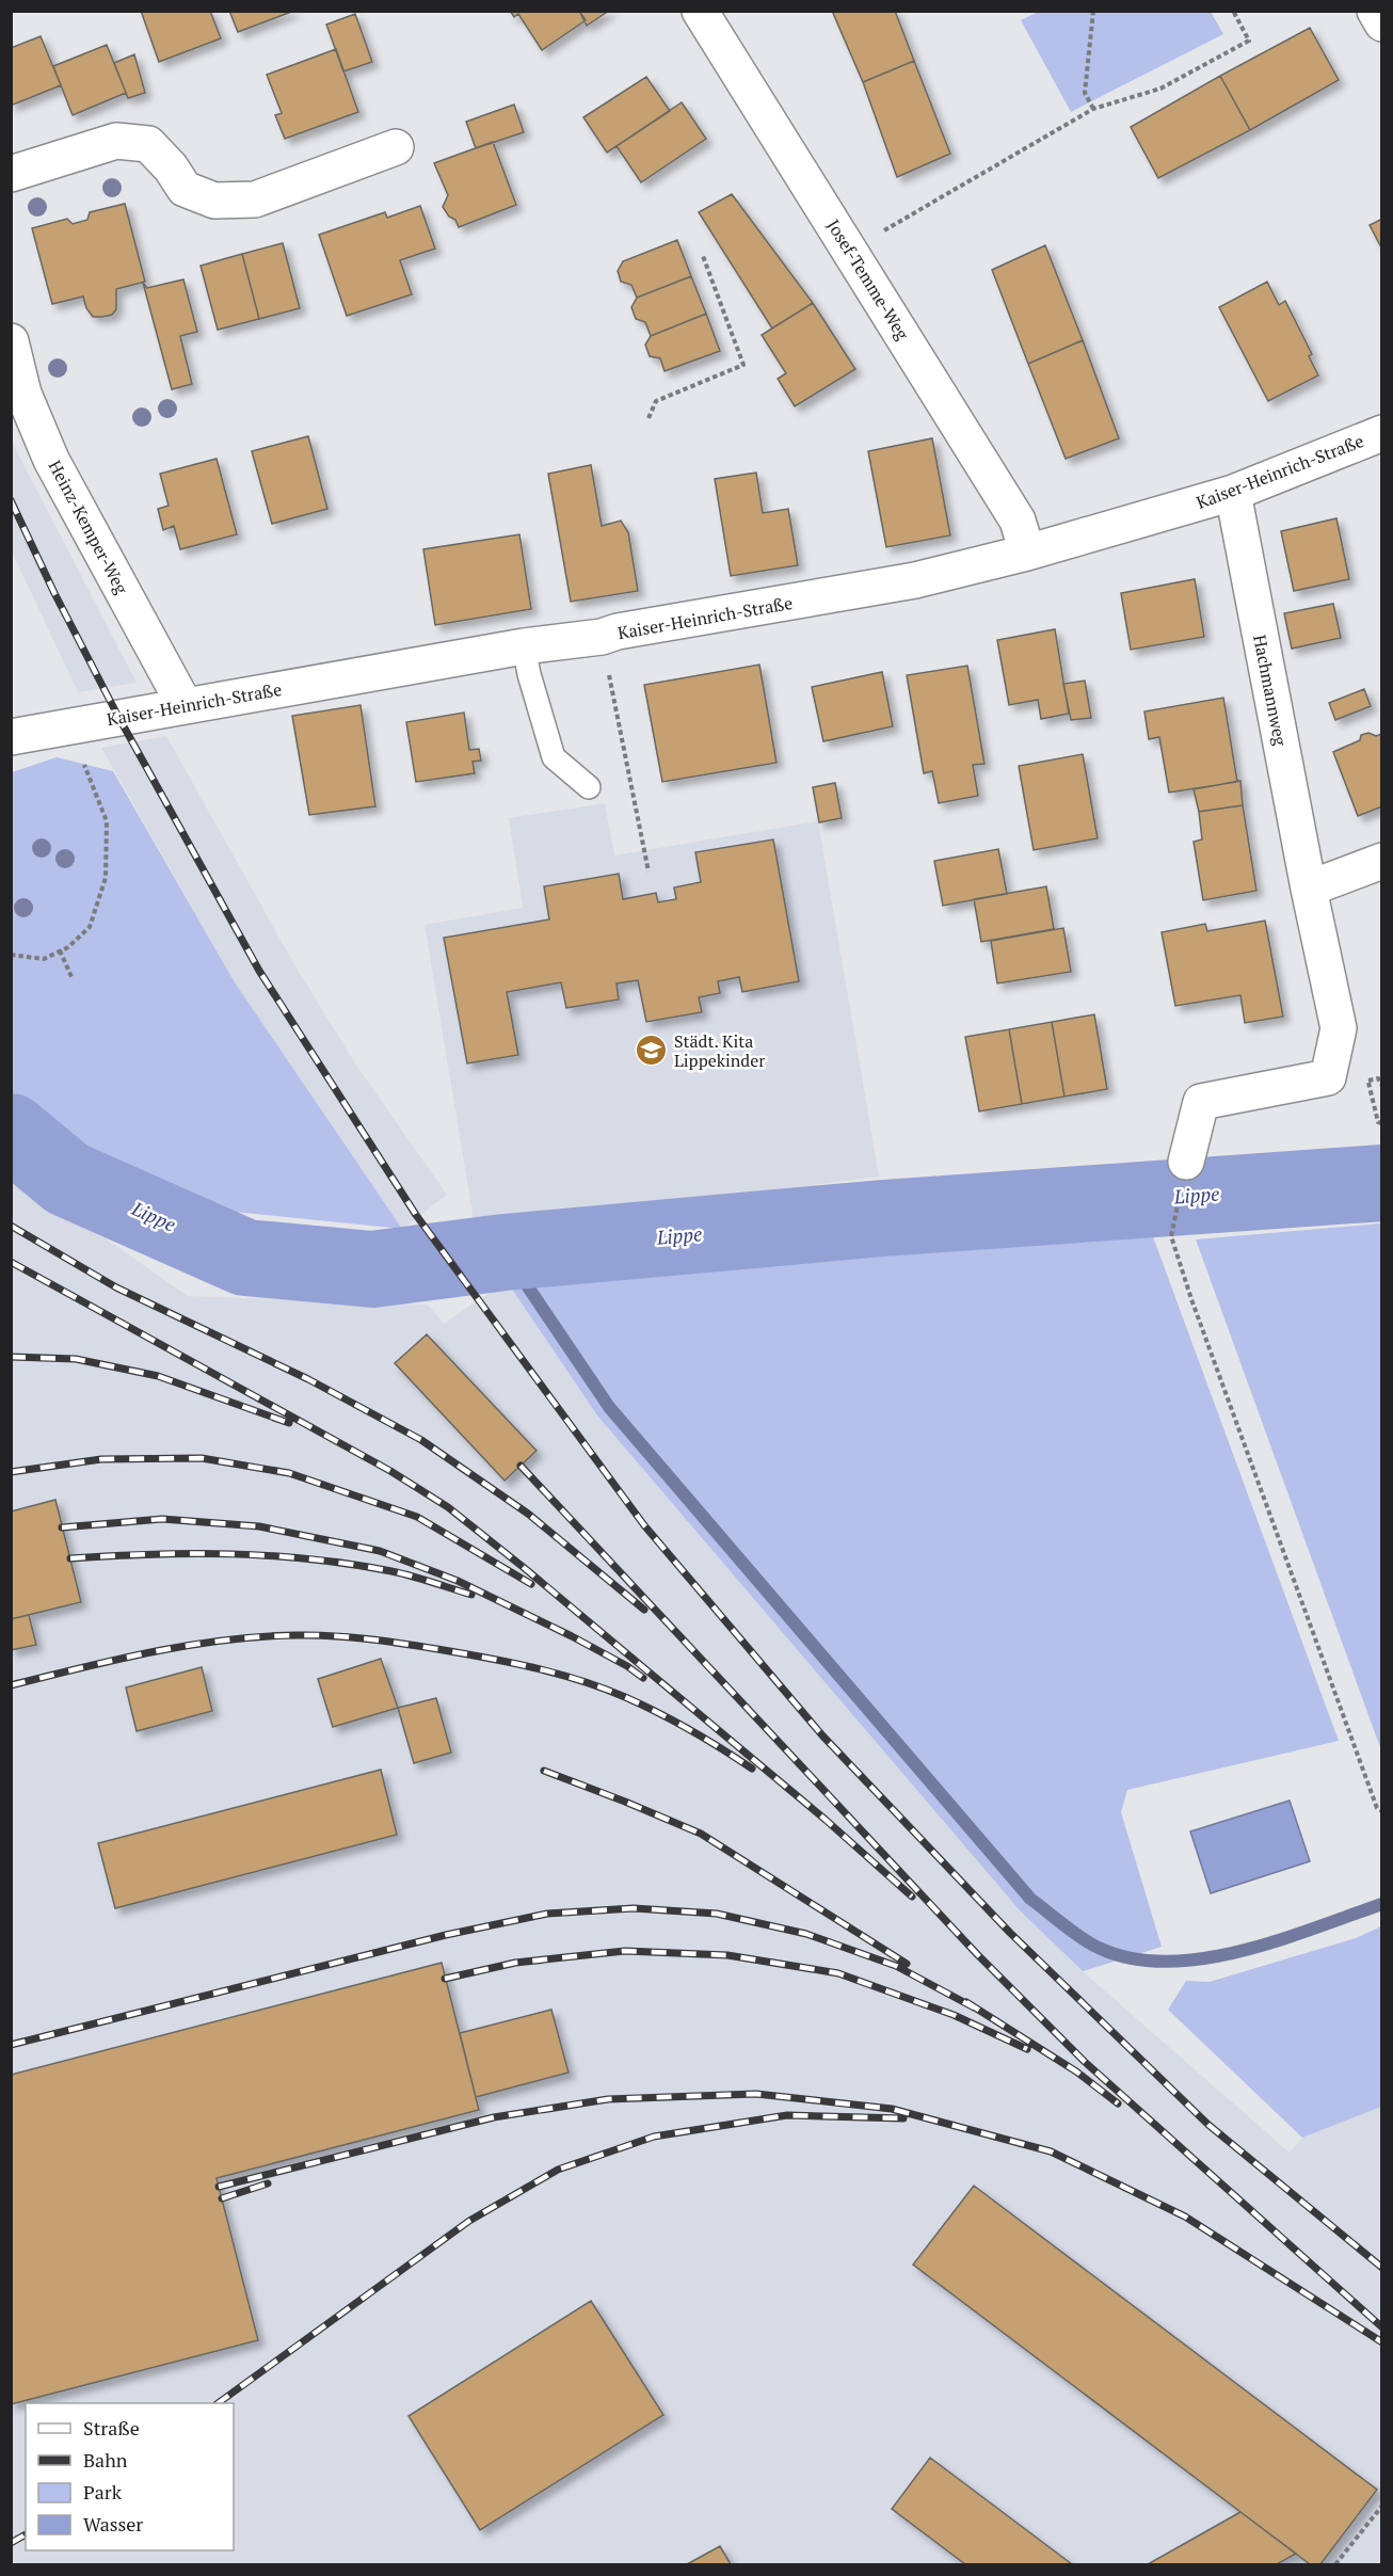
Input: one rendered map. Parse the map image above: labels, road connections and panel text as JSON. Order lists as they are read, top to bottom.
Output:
{
  "streets": {
    "street": [
      "Josef-Temme-Weg",
      "Kaiser-Heinrich-Straße",
      "Heinz-Kemper-Weg",
      "Hachmannweg"
    ]
  },
  "crossings": [
    ["Josef-Temme-Weg", "Kaiser-Heinrich-Straße"],
    ["Kaiser-Heinrich-Straße", "Heinz-Kemper-Weg"],
    ["Kaiser-Heinrich-Straße", "Hachmannweg"]
  ],
  "water": ["Lippe"],
  "places": {
    "school or university": ["Städt. Kita Lippekinder"]
  },
  "legend": [
    "Straße",
    "Bahn",
    "Park",
    "Wasser"
  ]
}
